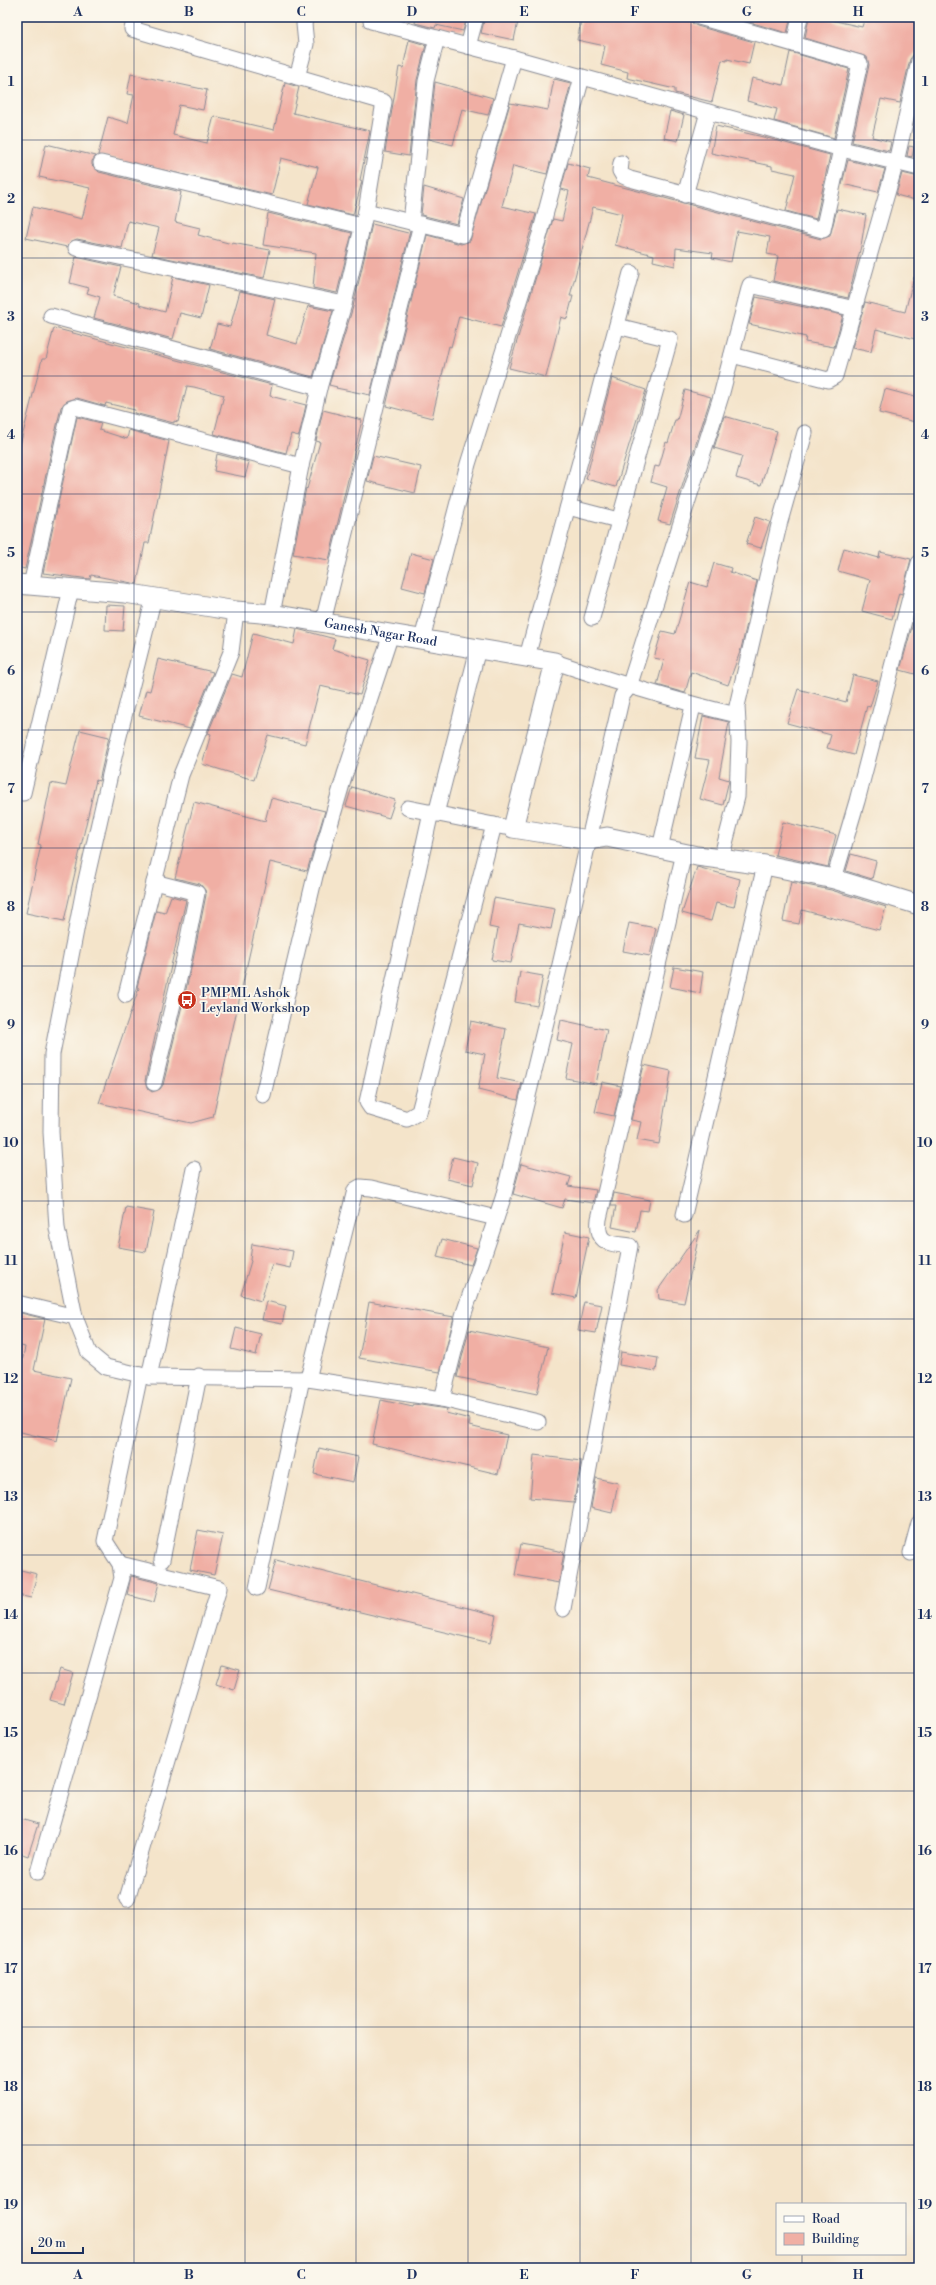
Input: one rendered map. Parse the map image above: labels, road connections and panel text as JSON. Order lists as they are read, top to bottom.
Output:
{
  "streets": {
    "street": ["Ganesh Nagar Road"]
  },
  "places": {
    "bus stop": ["PMPML Ashok Leyland Workshop"]
  },
  "legend": ["Road", "Building"],
  "scale_bar": "20 m",
  "grid": {
    "columns": [
      "A",
      "B",
      "C",
      "D",
      "E",
      "F",
      "G",
      "H"
    ],
    "rows": [
      "1",
      "2",
      "3",
      "4",
      "5",
      "6",
      "7",
      "8",
      "9",
      "10",
      "11",
      "12",
      "13",
      "14",
      "15",
      "16",
      "17",
      "18",
      "19"
    ]
  }
}
